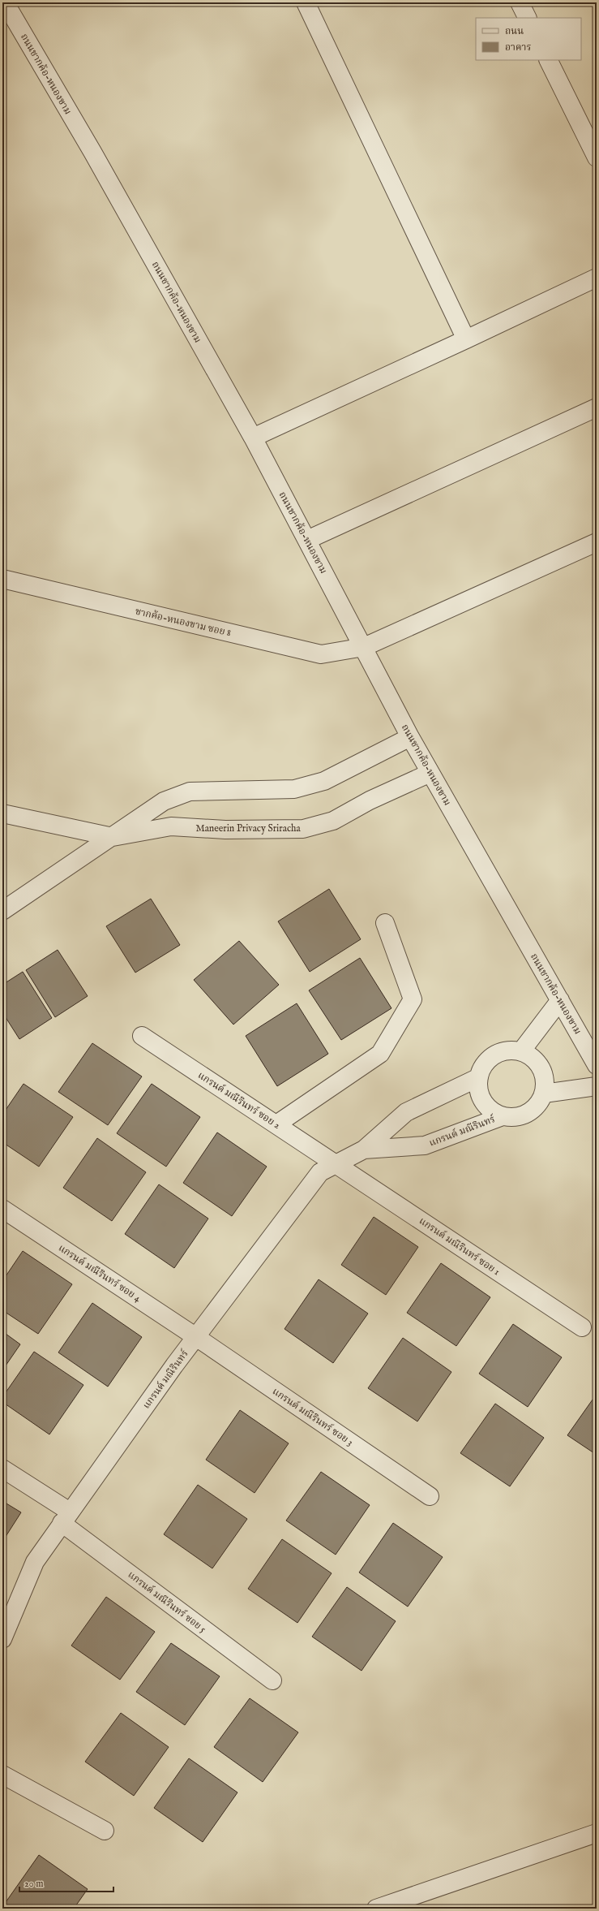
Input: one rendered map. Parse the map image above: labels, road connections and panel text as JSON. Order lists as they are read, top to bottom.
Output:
{
  "streets": {
    "street": [
      "ถนนชากค้อ-หนองขาม",
      "ชากค้อ-หนองขาม ซอย 8",
      "Maneerin Privacy Sriracha",
      "แกรนด์ มณีรินทร์ ซอย 2",
      "แกรนด์ มณีรินทร์",
      "แกรนด์ มณีรินทร์ ซอย 1",
      "แกรนด์ มณีรินทร์ ซอย 4",
      "แกรนด์ มณีรินทร์ ซอย 3",
      "แกรนด์ มณีรินทร์ ซอย 5"
    ]
  },
  "crossings": [
    ["ถนนชากค้อ-หนองขาม", "ชากค้อ-หนองขาม ซอย 8"],
    ["ถนนชากค้อ-หนองขาม", "Maneerin Privacy Sriracha"],
    ["แกรนด์ มณีรินทร์ ซอย 2", "แกรนด์ มณีรินทร์"],
    ["แกรนด์ มณีรินทร์ ซอย 2", "แกรนด์ มณีรินทร์ ซอย 1"],
    ["แกรนด์ มณีรินทร์", "แกรนด์ มณีรินทร์ ซอย 1"],
    ["แกรนด์ มณีรินทร์", "แกรนด์ มณีรินทร์ ซอย 4"],
    ["แกรนด์ มณีรินทร์", "แกรนด์ มณีรินทร์ ซอย 3"],
    ["แกรนด์ มณีรินทร์", "แกรนด์ มณีรินทร์ ซอย 5"],
    ["แกรนด์ มณีรินทร์ ซอย 4", "แกรนด์ มณีรินทร์ ซอย 3"]
  ],
  "legend": ["ถนน", "อาคาร"],
  "scale_bar": "20 m"
}
